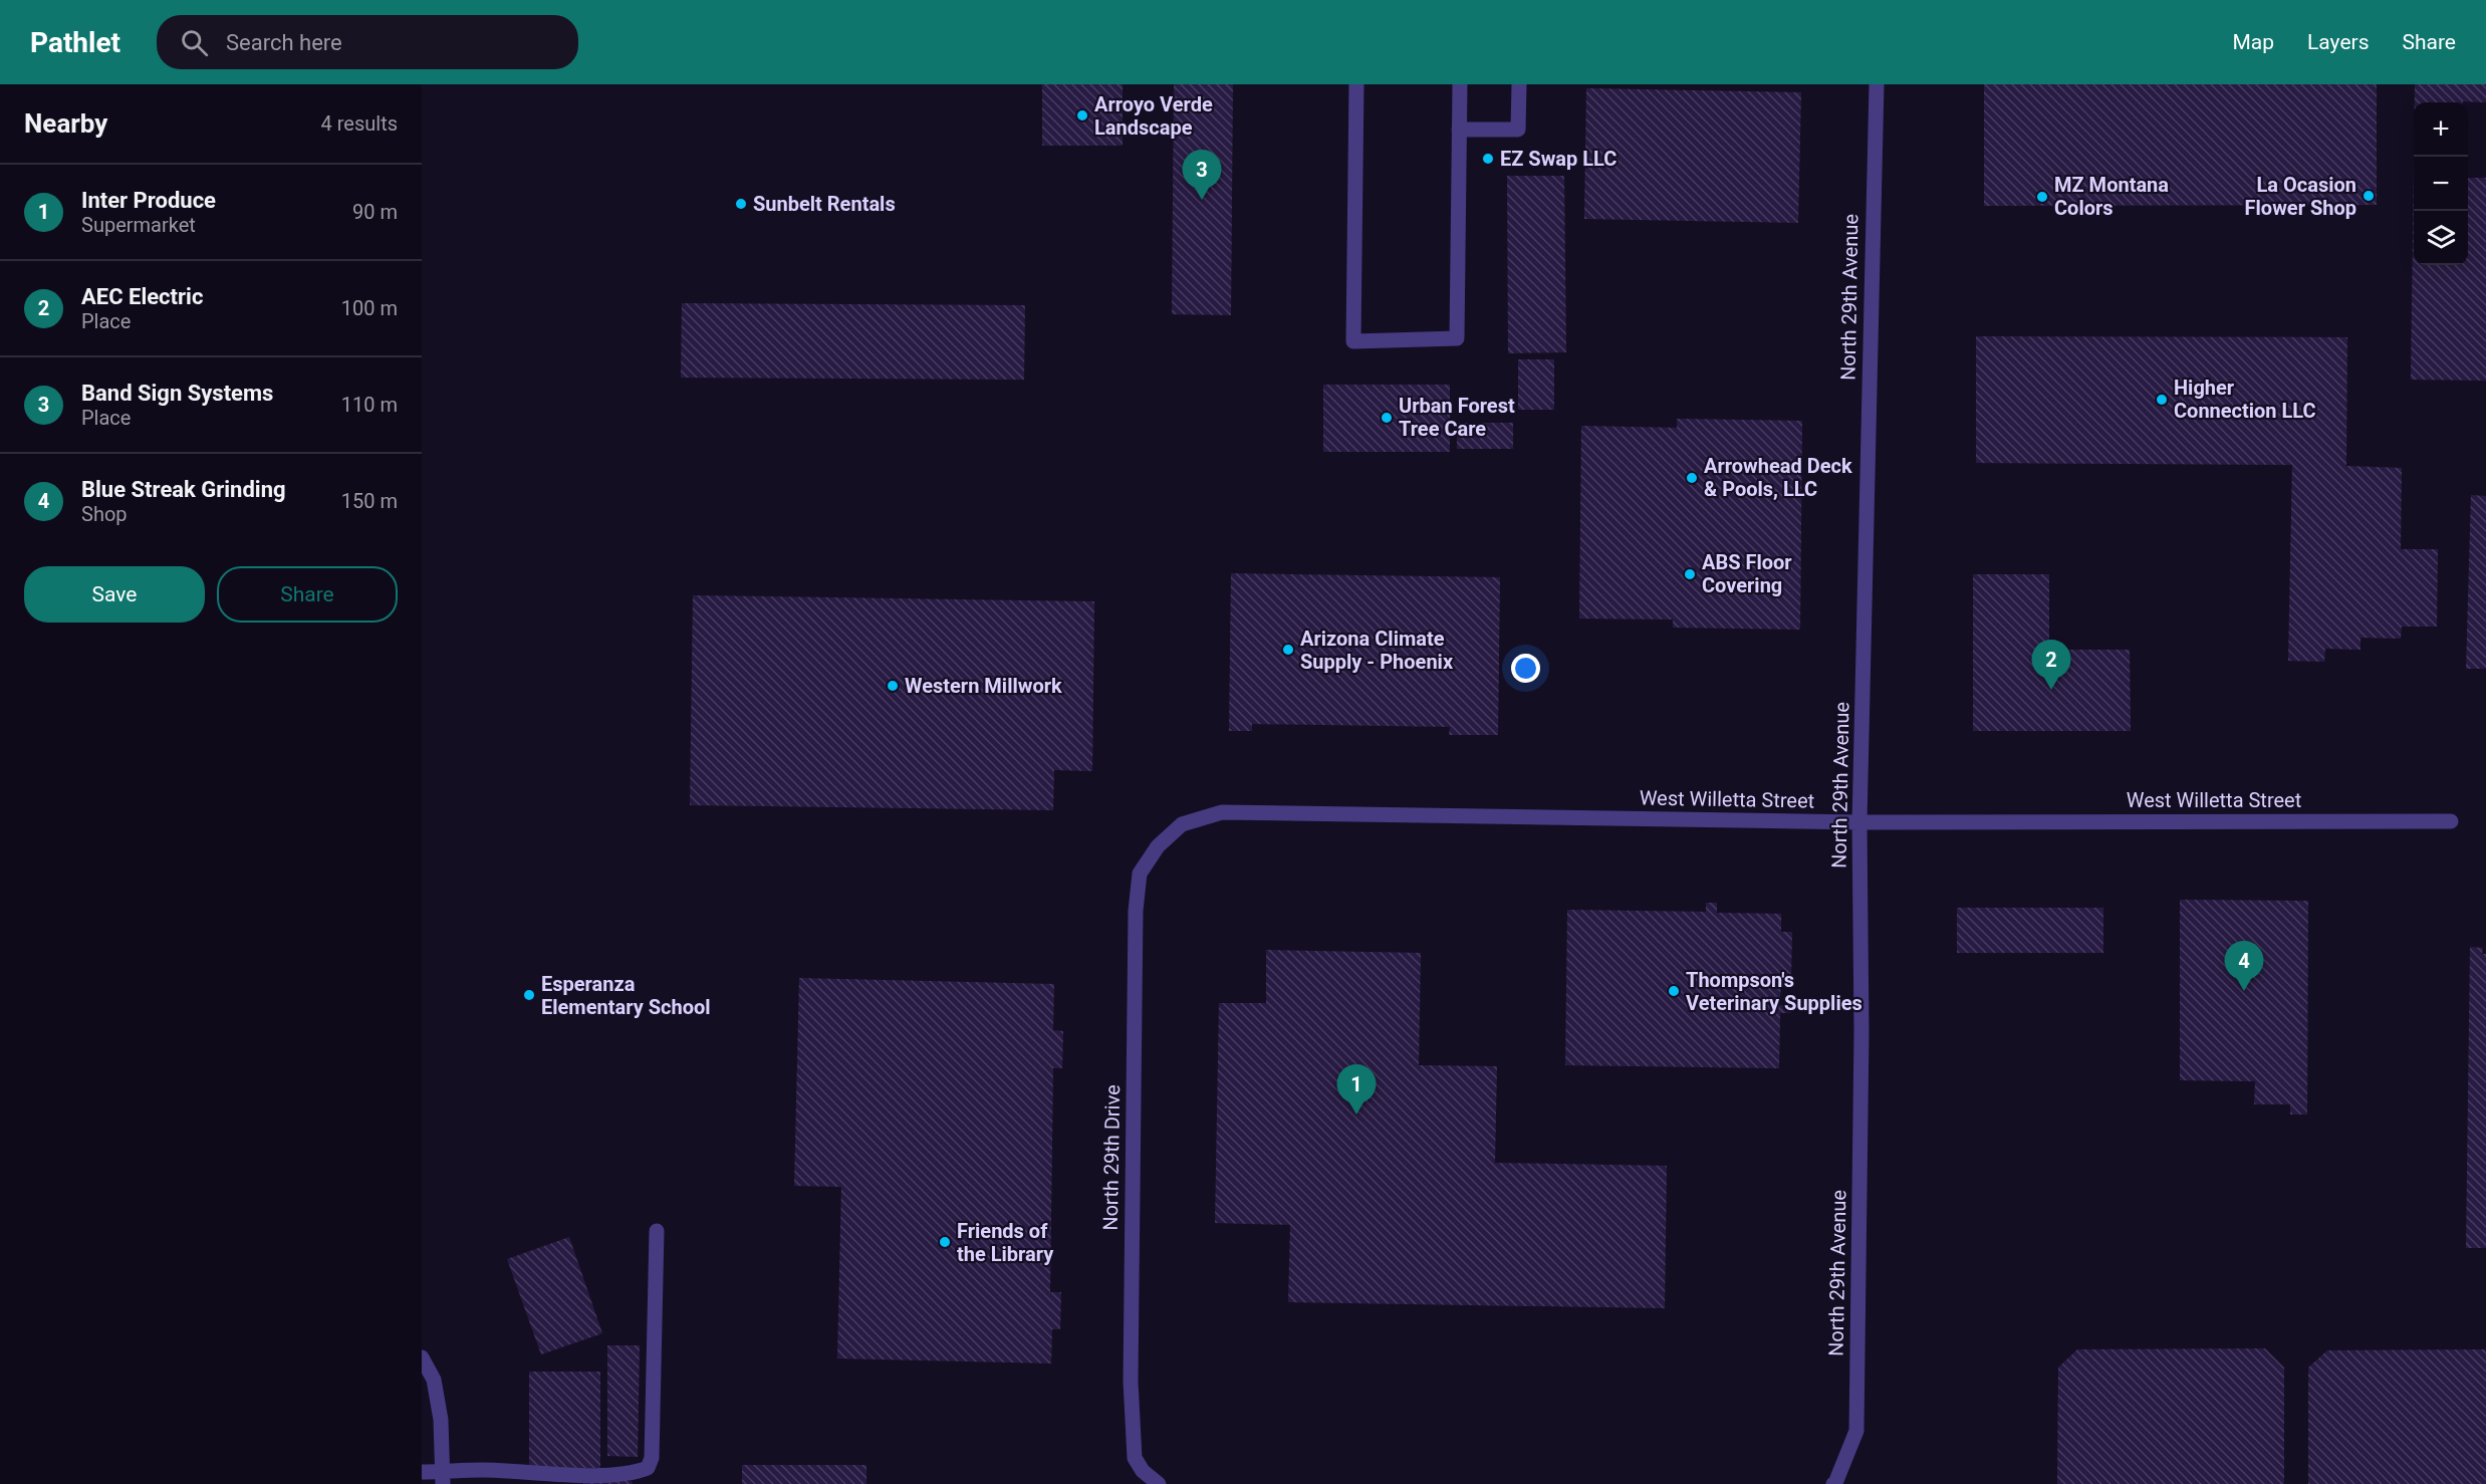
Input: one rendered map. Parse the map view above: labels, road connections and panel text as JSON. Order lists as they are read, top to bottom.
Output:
{
  "streets": {
    "street": ["North 29th Avenue", "West Willetta Street", "North 29th Drive"]
  },
  "crossings": [
    ["North 29th Avenue", "West Willetta Street"],
    ["West Willetta Street", "North 29th Drive"]
  ],
  "places": [
    "Arroyo Verde Landscape",
    "EZ Swap LLC",
    "La Ocasion Flower Shop",
    "MZ Montana Colors",
    "Sunbelt Rentals",
    "Higher Connection LLC",
    "Urban Forest Tree Care",
    "Arrowhead Deck & Pools, LLC",
    "ABS Floor Covering",
    "Arizona Climate Supply - Phoenix",
    "Western Millwork",
    "Thompson's Veterinary Supplies",
    "Esperanza Elementary School",
    "Friends of the Library"
  ],
  "page": {
    "header": "Pathlet",
    "search": "Search here",
    "nav": ["Map", "Layers", "Share"],
    "heading": ["Nearby", "4 results"],
    "map_buttons": ["+", "−"],
    "pins": [
      "3",
      "2",
      "4",
      "1"
    ],
    "list": [
      {
        "mark": "1",
        "name": "Inter Produce",
        "note": "Supermarket",
        "value": "90 m"
      },
      {
        "mark": "2",
        "name": "AEC Electric",
        "note": "Place",
        "value": "100 m"
      },
      {
        "mark": "3",
        "name": "Band Sign Systems",
        "note": "Place",
        "value": "110 m"
      },
      {
        "mark": "4",
        "name": "Blue Streak Grinding",
        "note": "Shop",
        "value": "150 m"
      }
    ],
    "buttons": ["Save", "Share"]
  }
}
